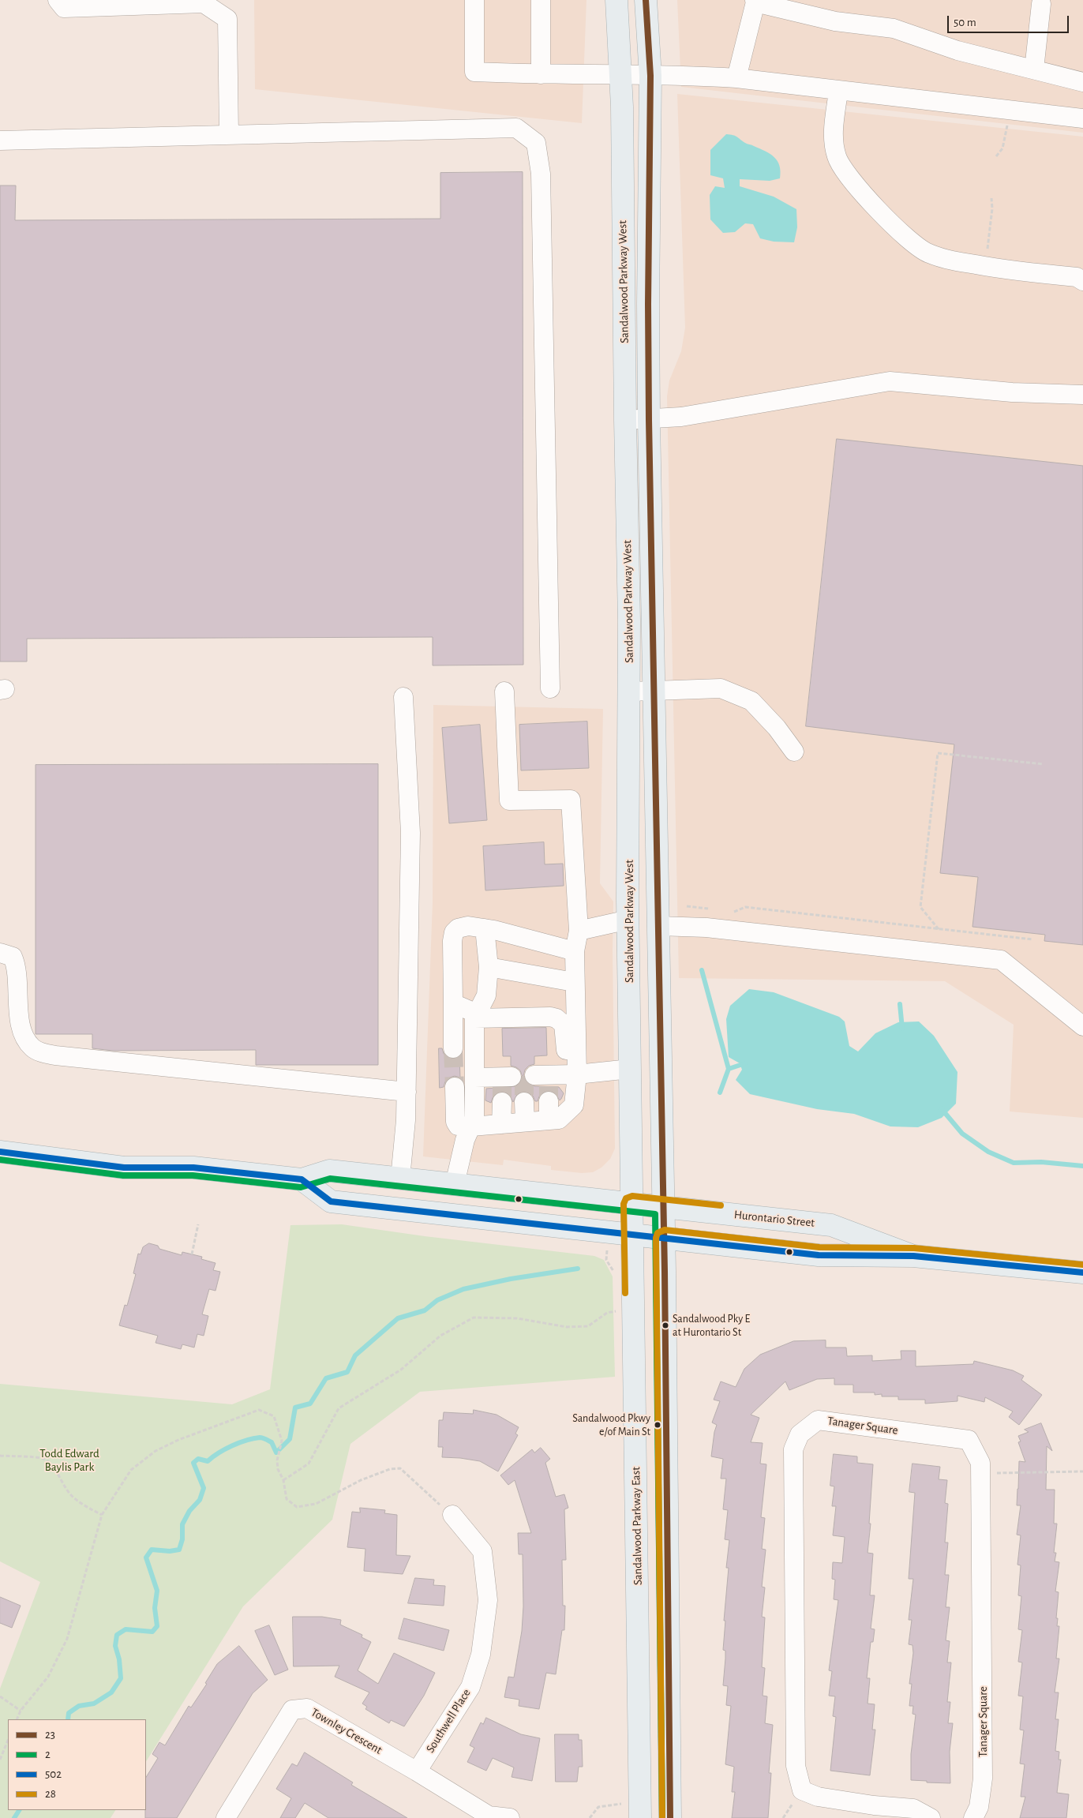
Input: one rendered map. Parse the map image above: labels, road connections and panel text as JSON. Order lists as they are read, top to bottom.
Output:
{
  "streets": {
    "main road": ["Sandalwood Parkway West", "Hurontario Street", "Sandalwood Parkway East"],
    "street": ["Tanager Square", "Southwell Place", "Townley Crescent"]
  },
  "crossings": [
    ["Sandalwood Parkway West", "Hurontario Street"],
    ["Sandalwood Parkway West", "Sandalwood Parkway East"],
    ["Hurontario Street", "Sandalwood Parkway East"],
    ["Southwell Place", "Townley Crescent"]
  ],
  "parks": ["Todd Edward Baylis Park"],
  "places": ["Sandalwood Pky E at Hurontario St", "Sandalwood Pkwy e/of Main St"],
  "lines": [
    "transit line 23",
    "transit line 502",
    "transit line 2",
    "transit line 28"
  ],
  "legend": [
    "23",
    "2",
    "502",
    "28"
  ],
  "scale_bar": "50 m"
}
